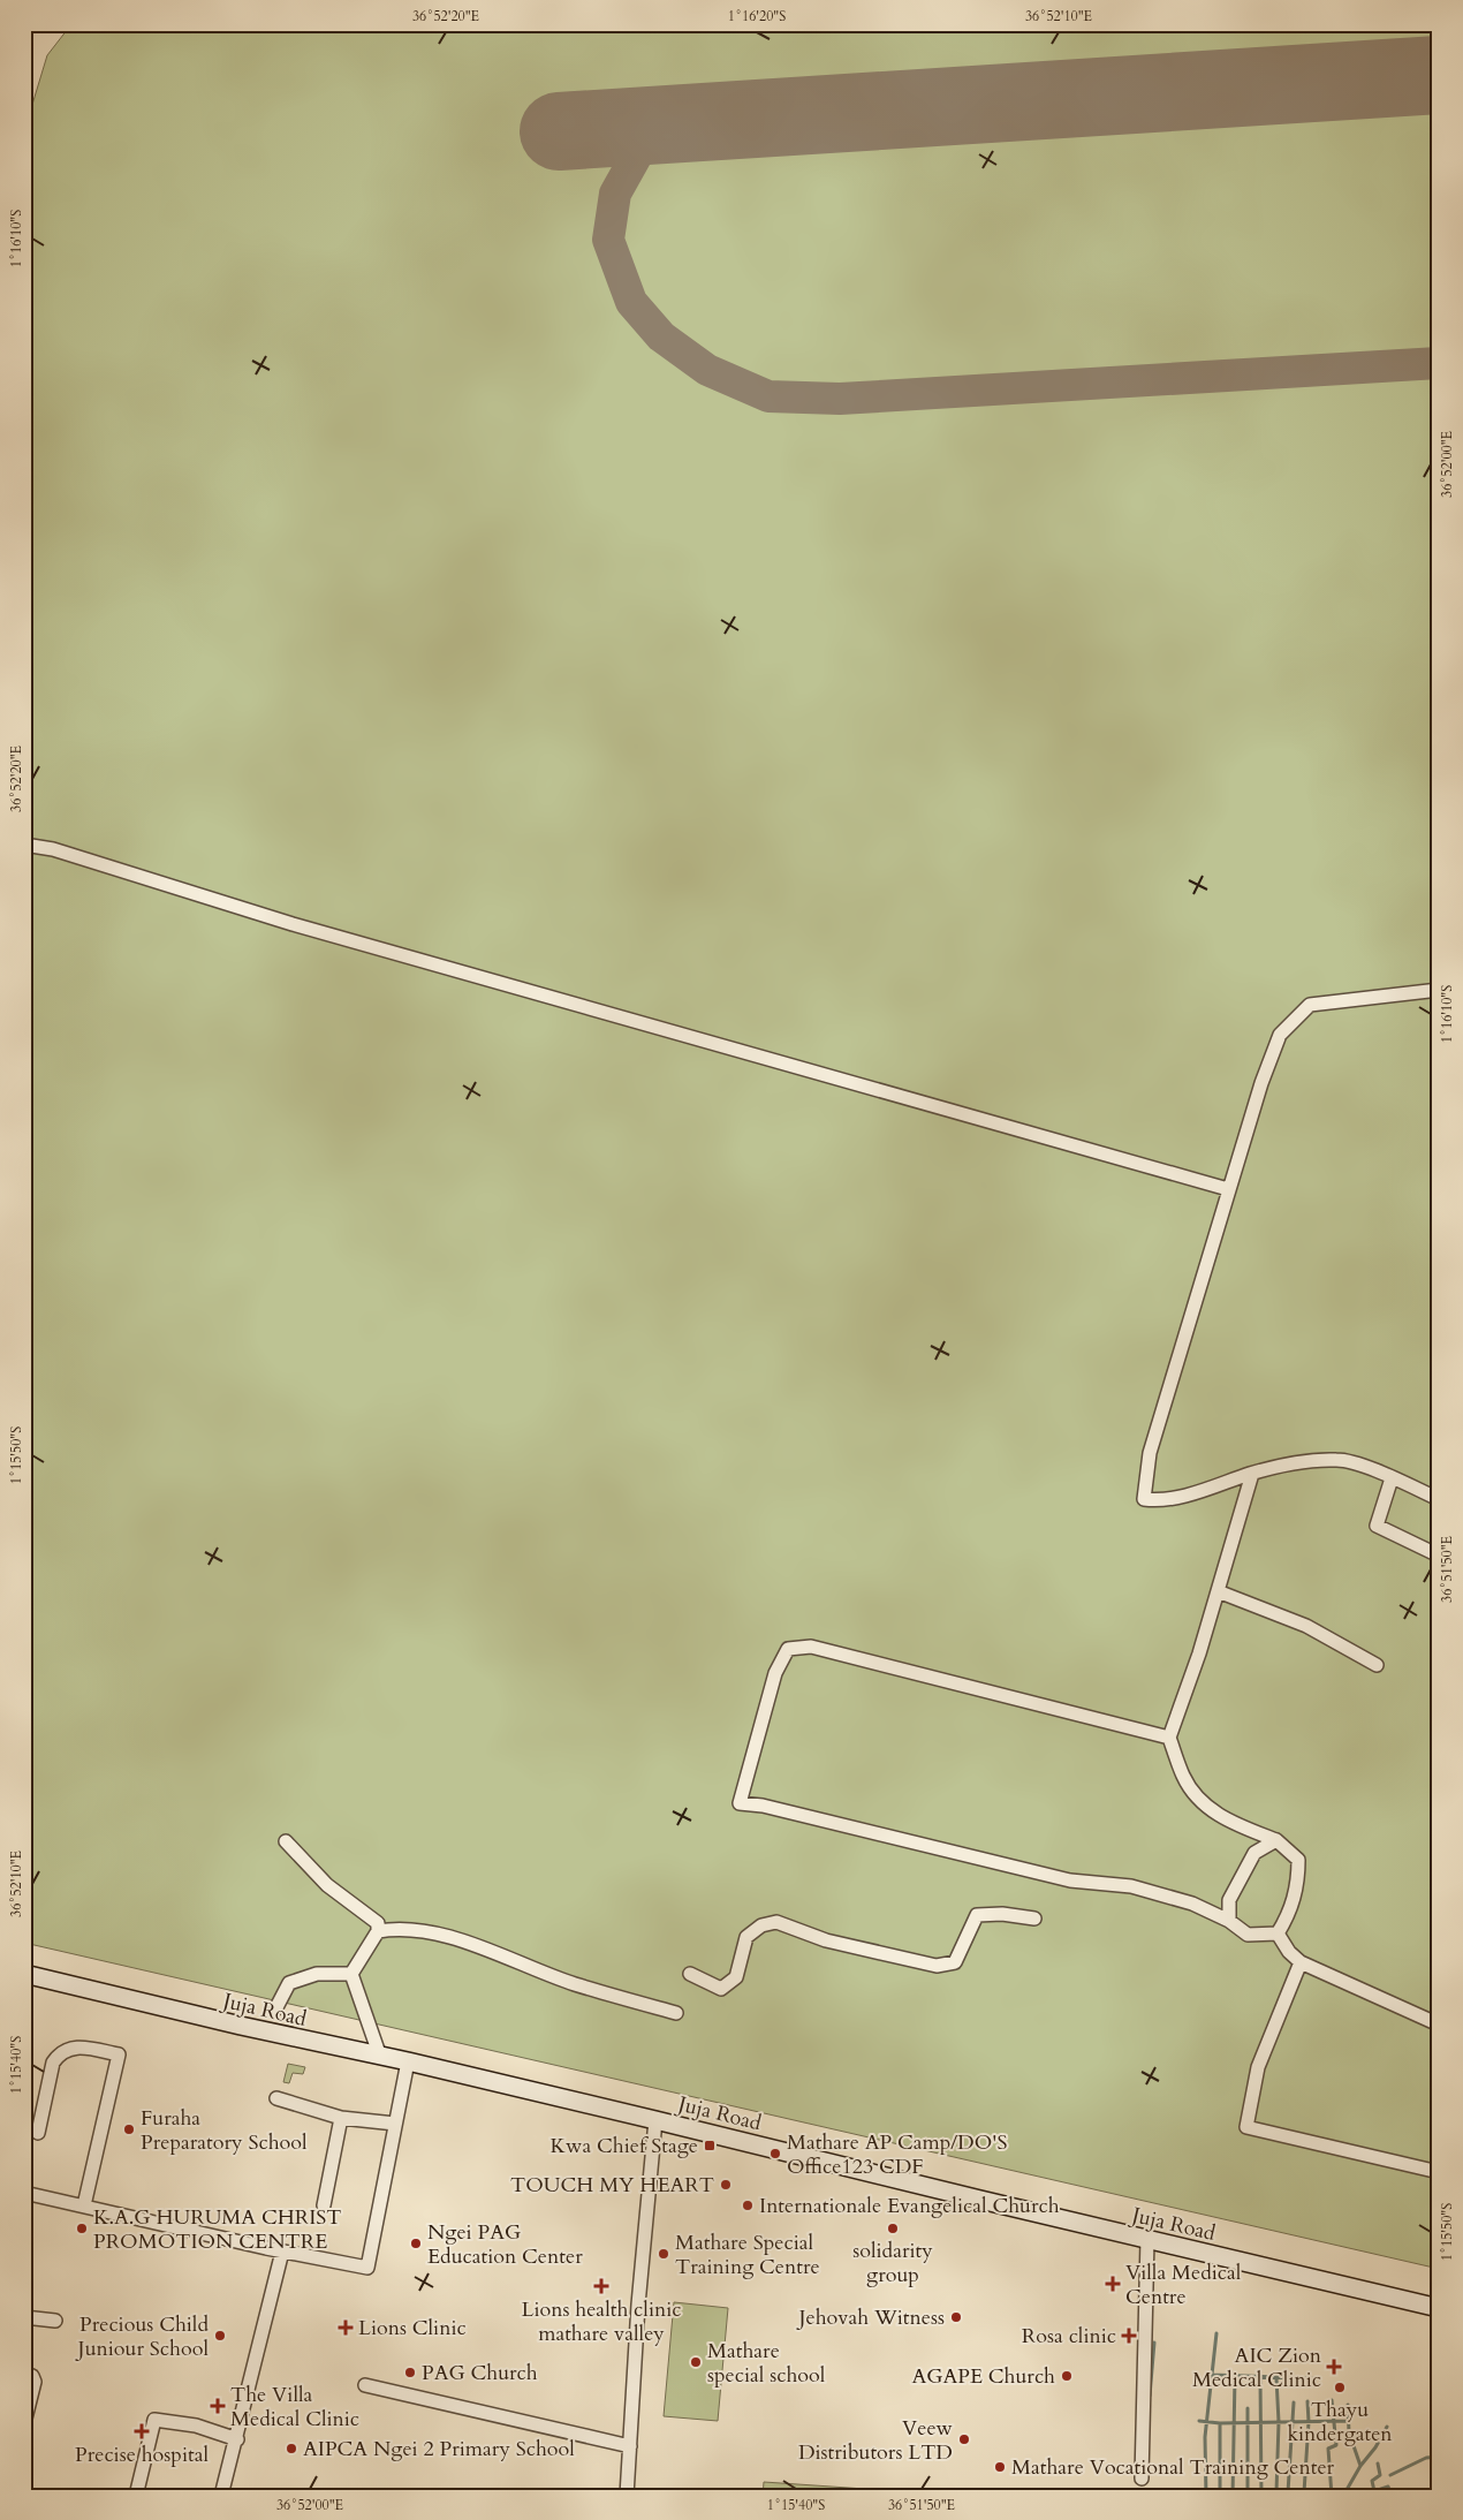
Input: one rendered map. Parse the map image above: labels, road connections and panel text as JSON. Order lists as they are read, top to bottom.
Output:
{
  "streets": {
    "main road": ["Juja Road"]
  },
  "places": {
    "other": [
      "Furaha Preparatory School",
      "Mathare AP Camp/DO'S Office123 CDF",
      "TOUCH MY HEART",
      "Internationale Evangelical Church",
      "K.A.G HURUMA CHRIST PROMOTION CENTRE",
      "solidarity group",
      "Ngei PAG Education Center",
      "Mathare Special Training Centre",
      "Jehovah Witness",
      "Precious Child Juniour School",
      "Mathare special school",
      "PAG Church",
      "AGAPE Church",
      "Thayu kindergaten",
      "Veew Distributors LTD",
      "AIPCA Ngei 2 Primary School",
      "Mathare Vocational Training Center"
    ],
    "transit": ["Kwa Chief Stage"],
    "health": [
      "Villa Medical Centre",
      "Lions health clinic mathare valley",
      "Lions Clinic",
      "Rosa clinic",
      "AIC Zion Medical Clinic",
      "The Villa Medical Clinic",
      "Precise hospital"
    ]
  },
  "coordinates": [
    "36°52'20\"E",
    "1°16'20\"S",
    "36°52'10\"E",
    "1°16'10\"S",
    "36°52'00\"E",
    "1°15'50\"S",
    "36°51'50\"E",
    "1°15'40\"S"
  ]
}
